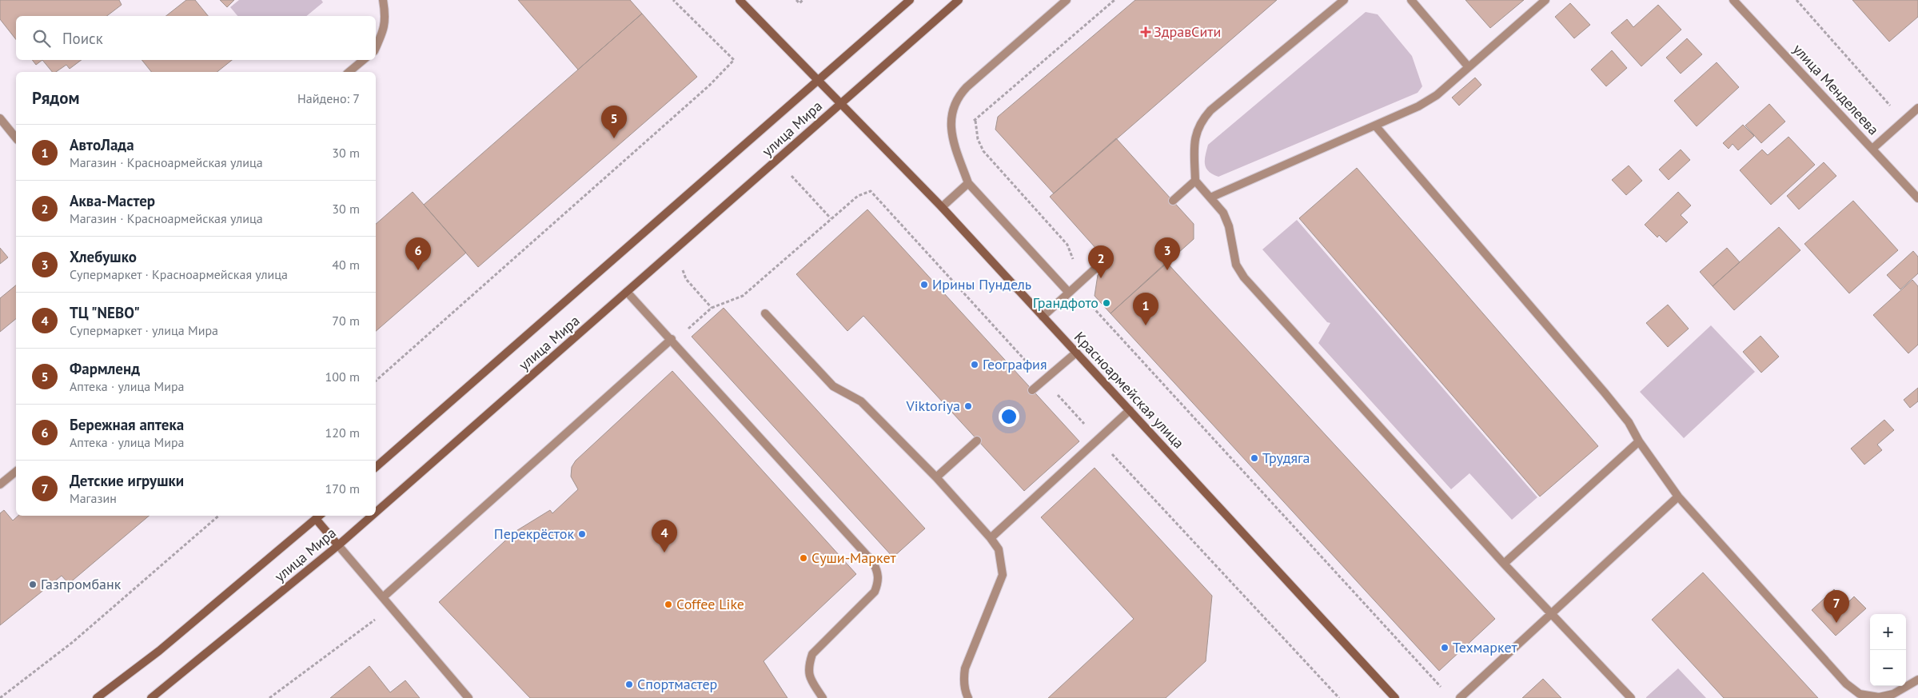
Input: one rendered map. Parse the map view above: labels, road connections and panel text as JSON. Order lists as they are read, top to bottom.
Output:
{
  "streets": {
    "main road": ["улица Мира", "Красноармейская улица"],
    "street": ["улица Менделеева"]
  },
  "crossings": [
    ["улица Мира", "Красноармейская улица"]
  ],
  "places": {
    "health": ["ЗдравСити"],
    "other": [
      "Ирины Пундель",
      "Грандфото",
      "География",
      "Viktoriya",
      "Трудяга",
      "Перекрёсток",
      "Суши-Маркет",
      "Газпромбанк",
      "Coffee Like",
      "Техмаркет",
      "Спортмастер"
    ]
  },
  "page": {
    "search": "Поиск",
    "heading": ["Рядом", "Найдено: 7"],
    "pins": [
      "5",
      "3",
      "6",
      "2",
      "1",
      "4",
      "7"
    ],
    "list": [
      {
        "mark": "1",
        "name": "АвтоЛада",
        "note": "Магазин · Красноармейская улица",
        "value": "30 m"
      },
      {
        "mark": "2",
        "name": "Аква-Мастер",
        "note": "Магазин · Красноармейская улица",
        "value": "30 m"
      },
      {
        "mark": "3",
        "name": "Хлебушко",
        "note": "Супермаркет · Красноармейская улица",
        "value": "40 m"
      },
      {
        "mark": "4",
        "name": "ТЦ \"NEBO\"",
        "note": "Супермаркет · улица Мира",
        "value": "70 m"
      },
      {
        "mark": "5",
        "name": "Фармленд",
        "note": "Аптека · улица Мира",
        "value": "100 m"
      },
      {
        "mark": "6",
        "name": "Бережная аптека",
        "note": "Аптека · улица Мира",
        "value": "120 m"
      },
      {
        "mark": "7",
        "name": "Детские игрушки",
        "note": "Магазин",
        "value": "170 m"
      }
    ],
    "map_buttons": ["+", "−"]
  }
}
